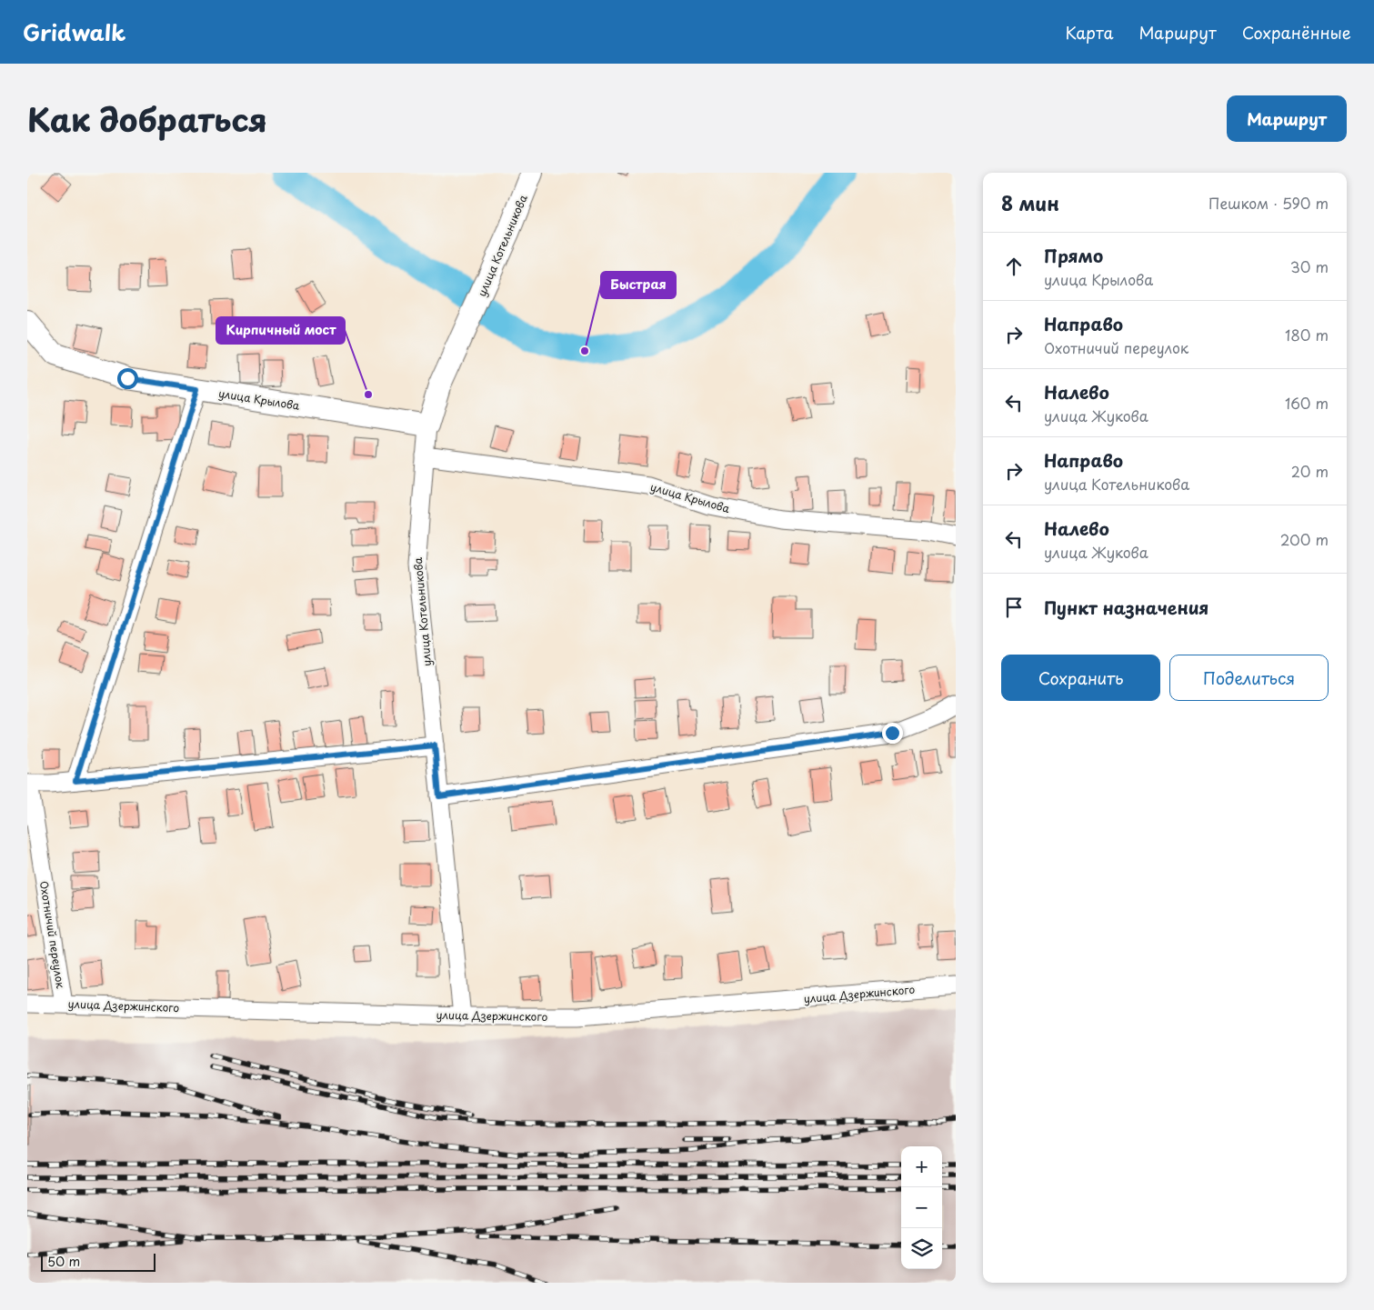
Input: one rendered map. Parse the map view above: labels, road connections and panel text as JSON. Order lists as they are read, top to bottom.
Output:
{
  "streets": {
    "street": [
      "улица Котельникова",
      "улица Крылова",
      "Охотничий переулок",
      "улица Дзержинского"
    ]
  },
  "crossings": [
    ["улица Котельникова", "улица Крылова"],
    ["улица Котельникова", "улица Дзержинского"],
    ["Охотничий переулок", "улица Дзержинского"]
  ],
  "places": ["Быстрая", "Кирпичный мост"],
  "scale_bar": "50 m",
  "page": {
    "header": "Gridwalk",
    "nav": ["Карта", "Маршрут", "Сохранённые"],
    "title": "Как добраться",
    "buttons": [
      "Маршрут",
      ["Сохранить", "Поделиться"]
    ],
    "heading": ["8 мин", "Пешком · 590 m"],
    "list": [
      ["Прямо", "улица Крылова", "30 m"],
      ["Направо", "Охотничий переулок", "180 m"],
      ["Налево", "улица Жукова", "160 m"],
      ["Направо", "улица Котельникова", "20 m"],
      ["Налево", "улица Жукова", "200 m"],
      "Пункт назначения"
    ],
    "map_buttons": ["+", "−"],
    "scale": "50 m"
  }
}
